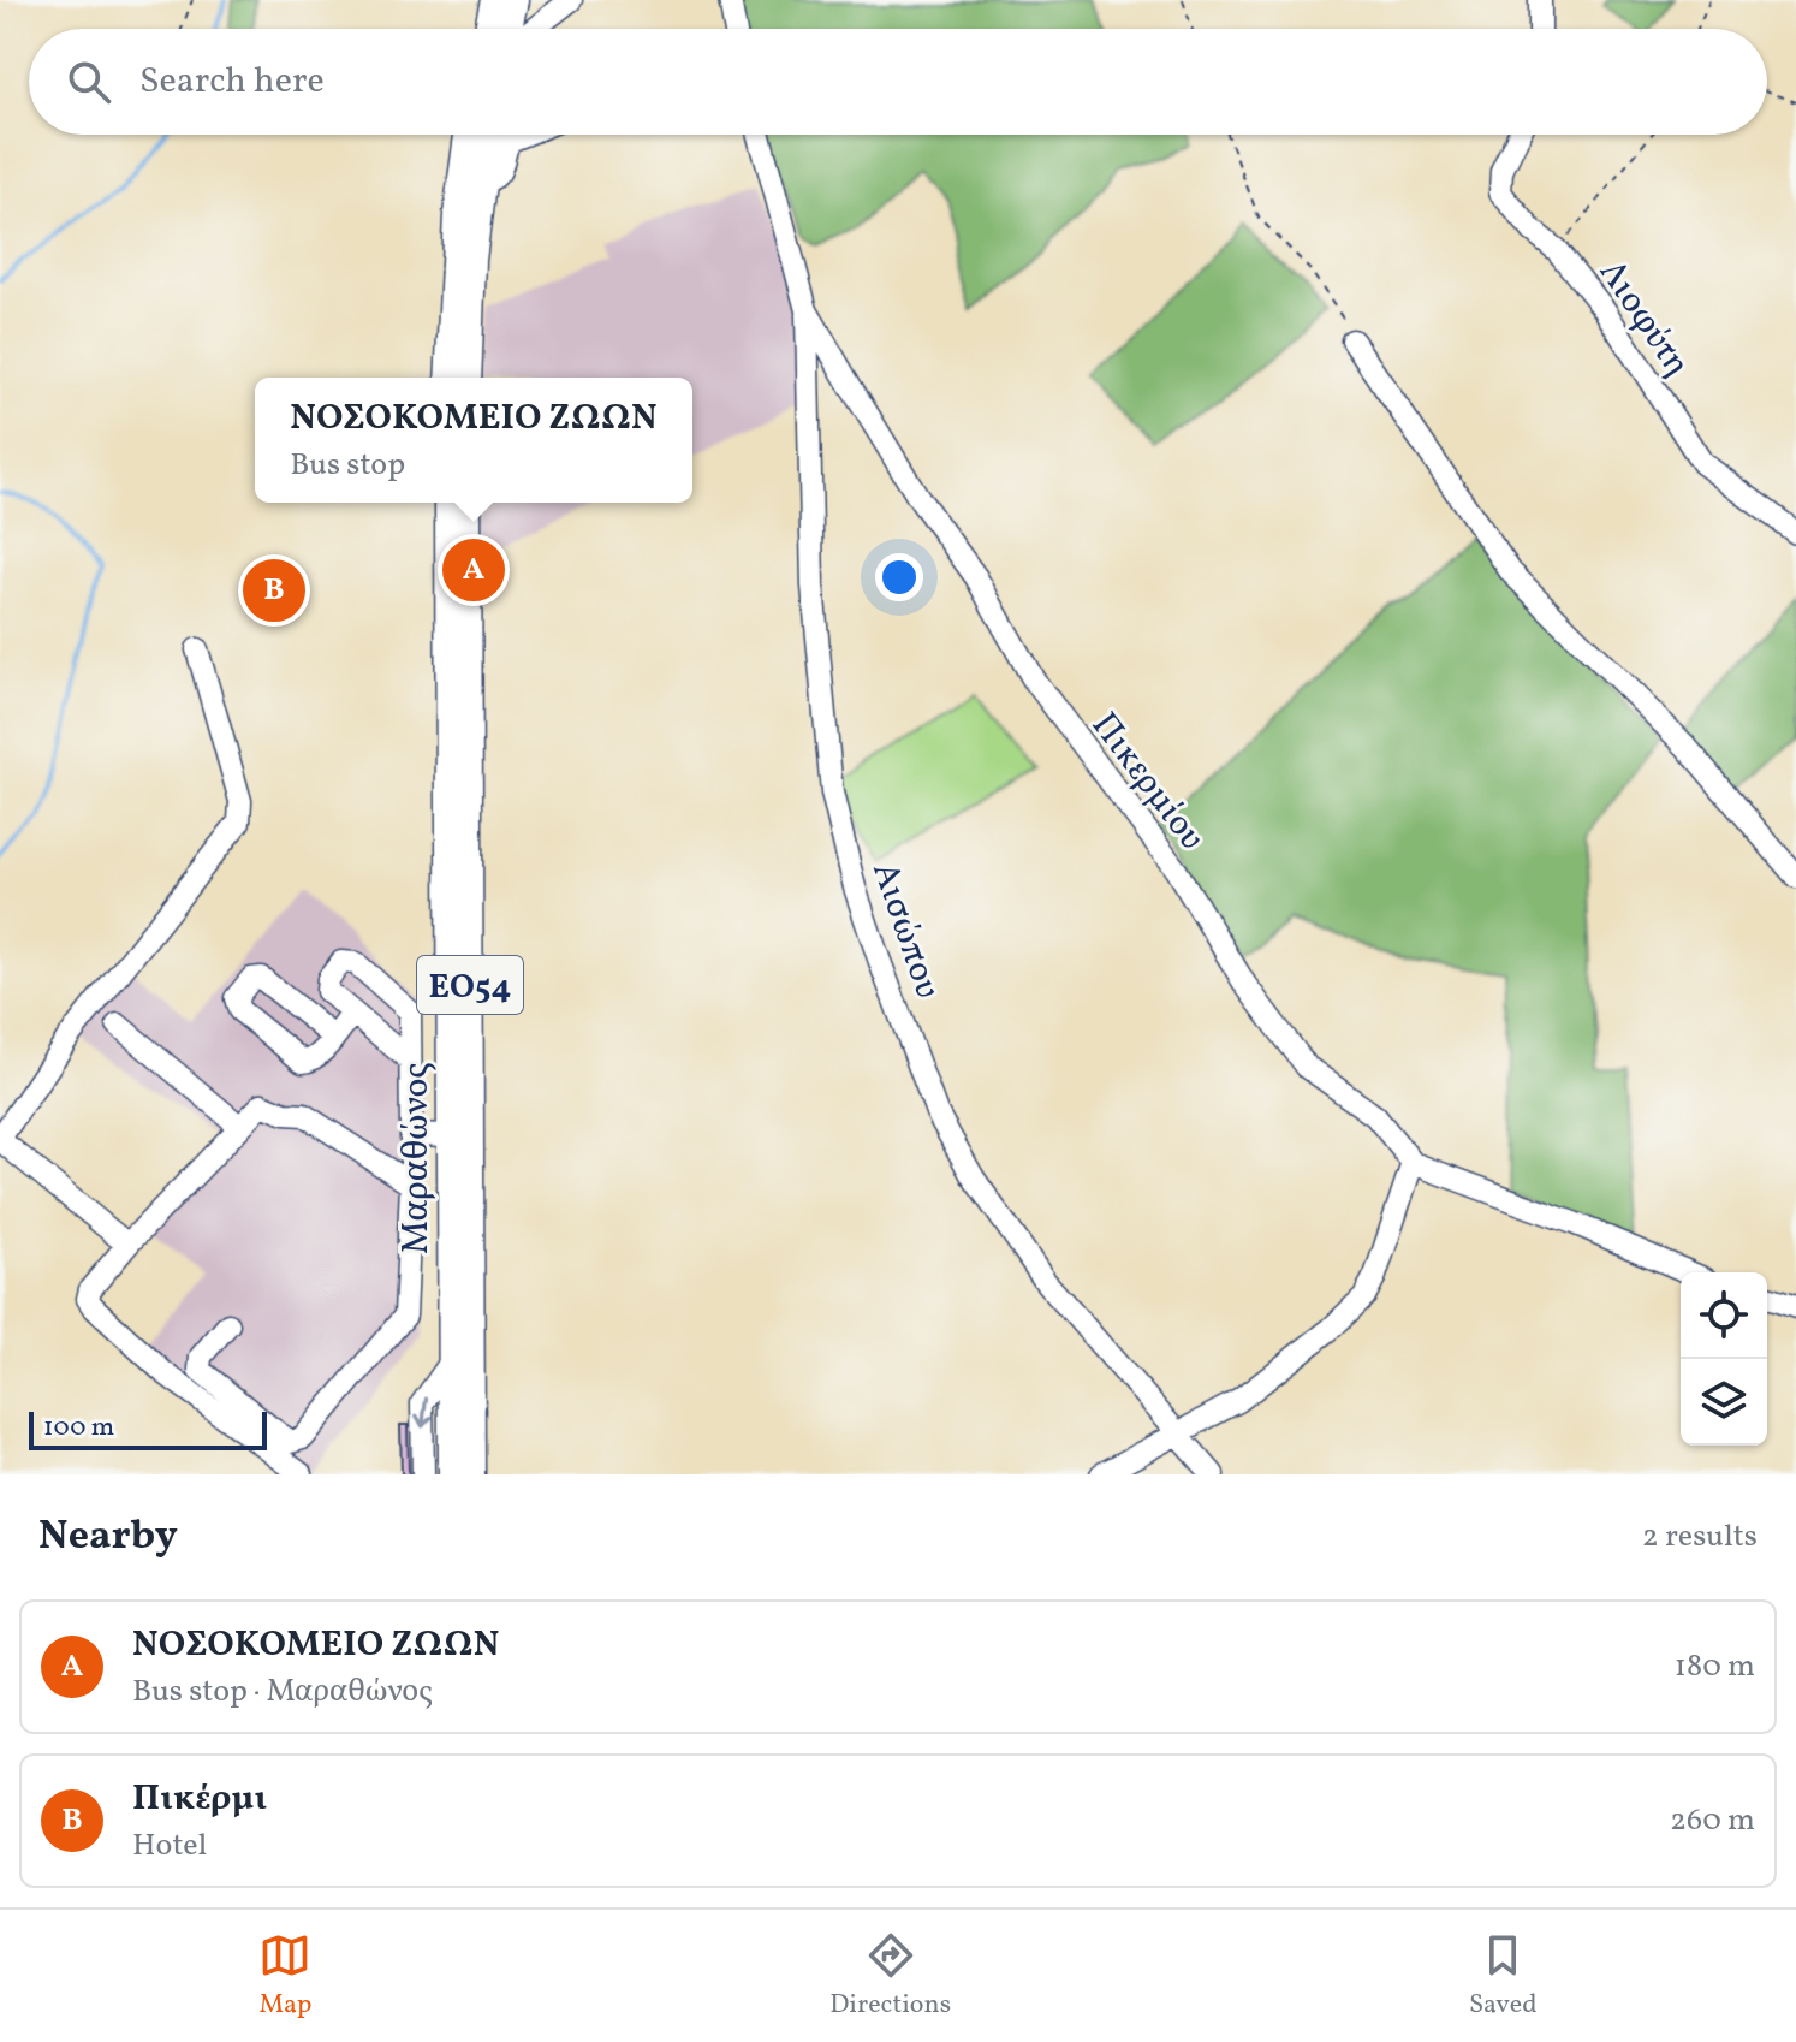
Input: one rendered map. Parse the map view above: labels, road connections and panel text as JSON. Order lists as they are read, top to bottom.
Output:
{
  "streets": {
    "main road": ["ΕΟ54", "Μαραθώνος"],
    "street": ["Λιοφύτη", "Πικερμίου", "Αισώπου"]
  },
  "crossings": [
    ["Πικερμίου", "Αισώπου"]
  ],
  "scale_bar": "100 m",
  "page": {
    "search": "Search here",
    "popup": ["ΝΟΣΟΚΟΜΕΙΟ ΖΩΩΝ", "Bus stop"],
    "pins": ["A", "B"],
    "scale": "100 m",
    "heading": ["Nearby", "2 results"],
    "list": [
      {
        "mark": "A",
        "name": "ΝΟΣΟΚΟΜΕΙΟ ΖΩΩΝ",
        "note": "Bus stop · Μαραθώνος",
        "value": "180 m"
      },
      {
        "mark": "B",
        "name": "Πικέρμι",
        "note": "Hotel",
        "value": "260 m"
      }
    ],
    "nav": ["Map", "Directions", "Saved"]
  }
}
